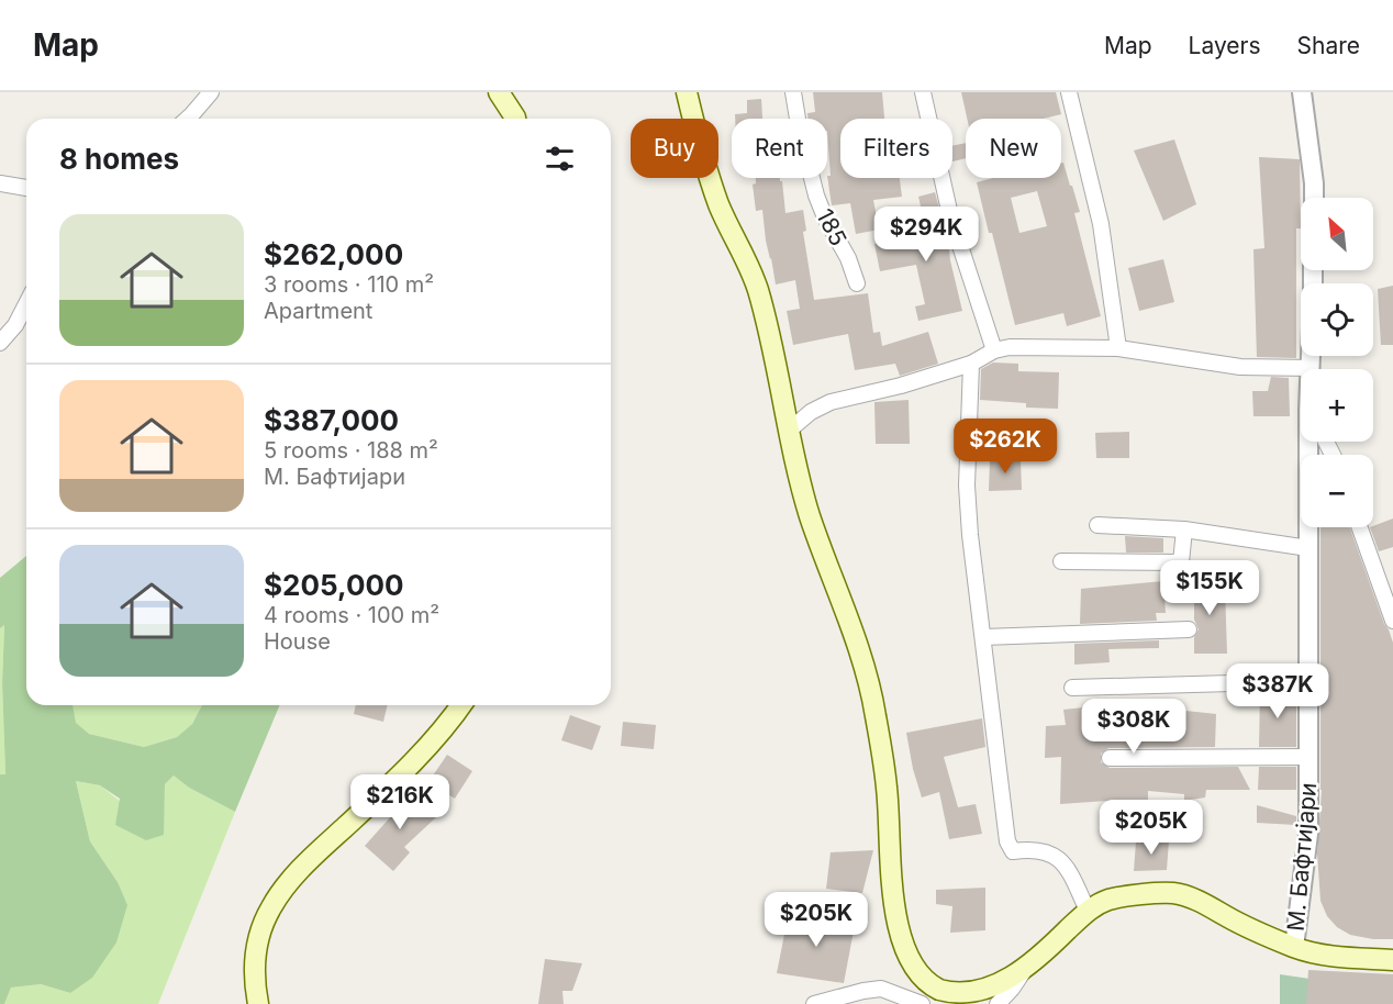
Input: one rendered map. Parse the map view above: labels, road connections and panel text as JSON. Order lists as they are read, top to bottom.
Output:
{
  "streets": {
    "street": ["185", "М. Бафтијари"]
  },
  "north": "top left",
  "page": {
    "header": "Map",
    "nav": ["Map", "Layers", "Share"],
    "chip": [
      "Buy",
      "Rent",
      "Filters",
      "New"
    ],
    "heading": "8 homes",
    "map_buttons": ["+", "−"],
    "list": [
      {
        "name": "$262,000",
        "note": "3 rooms · 110 m² · Apartment"
      },
      {
        "name": "$387,000",
        "note": "5 rooms · 188 m² · М. Бафтијари"
      },
      {
        "name": "$205,000",
        "note": "4 rooms · 100 m² · House"
      }
    ],
    "price": [
      "$294K",
      "$262K",
      "$155K",
      "$387K",
      "$308K",
      "$216K",
      "$205K",
      "$205K"
    ]
  }
}
